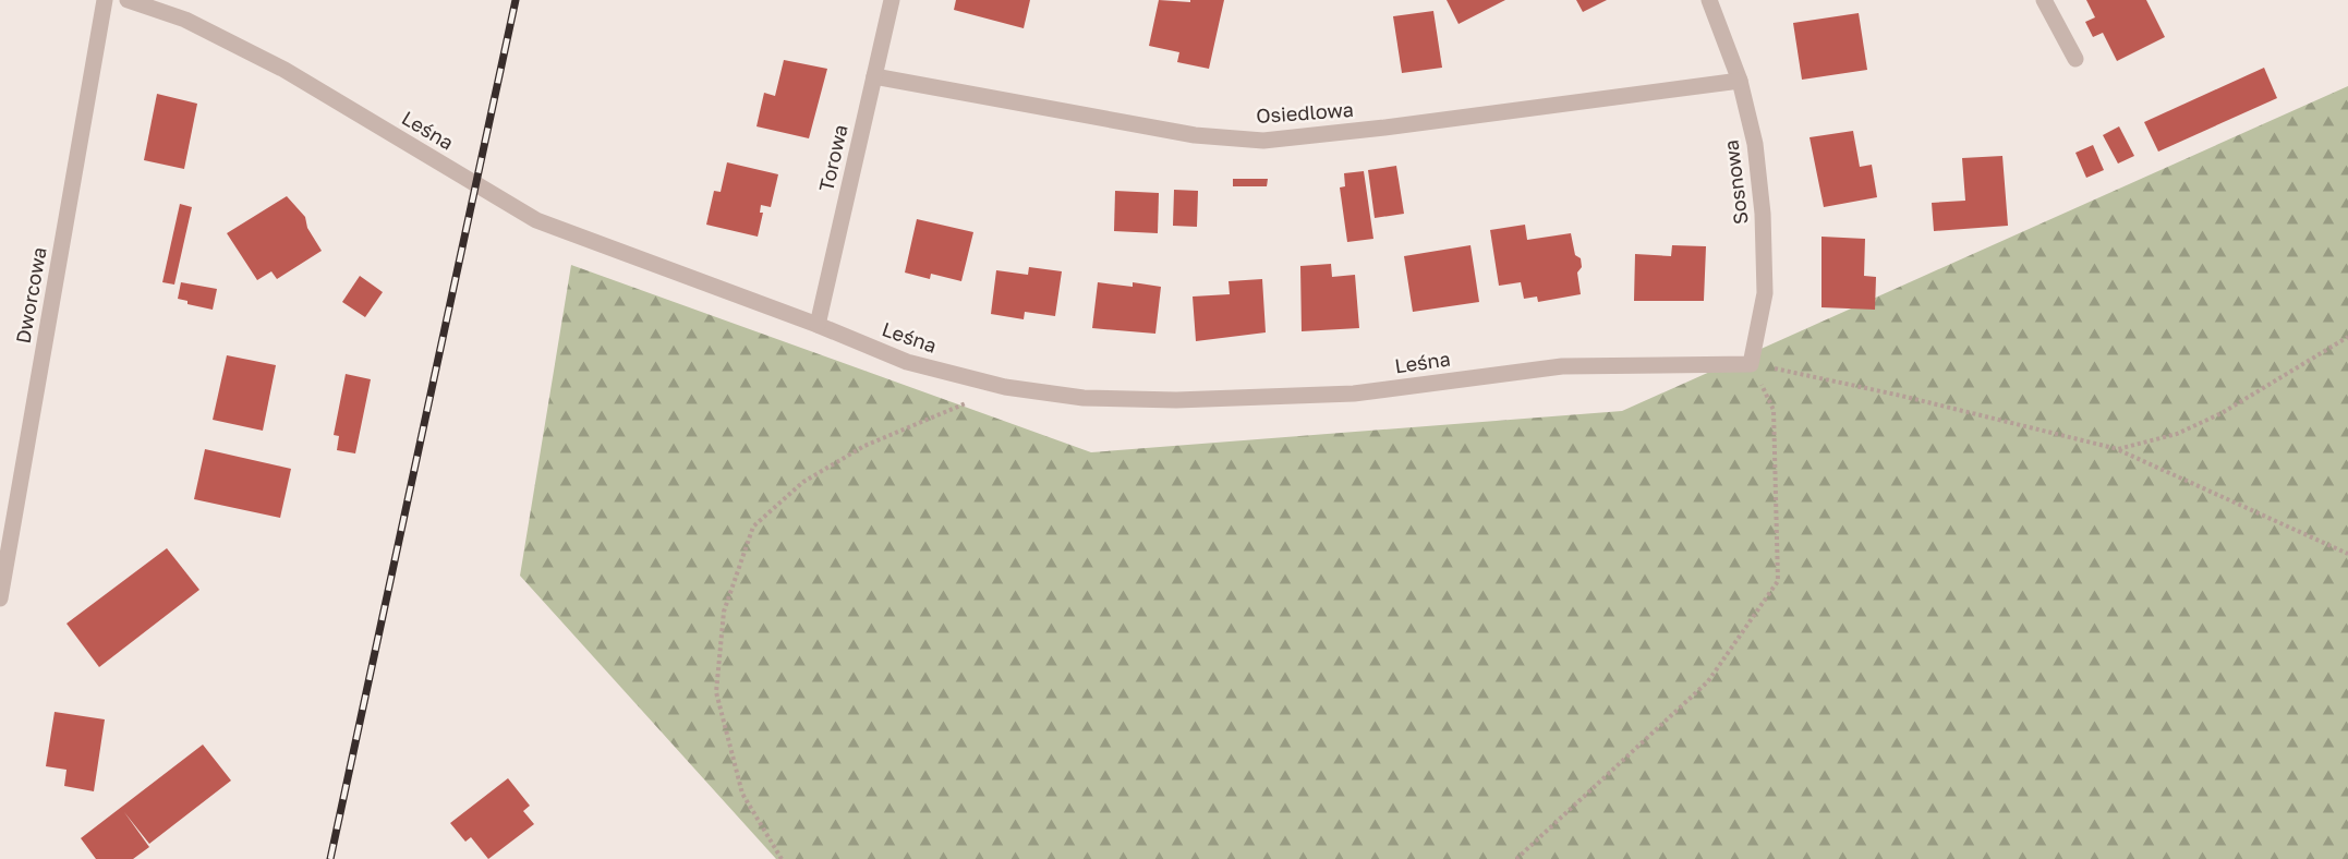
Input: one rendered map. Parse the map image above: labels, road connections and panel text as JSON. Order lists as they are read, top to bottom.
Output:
{
  "streets": {
    "street": [
      "Osiedlowa",
      "Leśna",
      "Torowa",
      "Sosnowa",
      "Dworcowa"
    ]
  },
  "crossings": [
    ["Osiedlowa", "Torowa"],
    ["Osiedlowa", "Sosnowa"],
    ["Leśna", "Torowa"],
    ["Leśna", "Sosnowa"]
  ]
}
